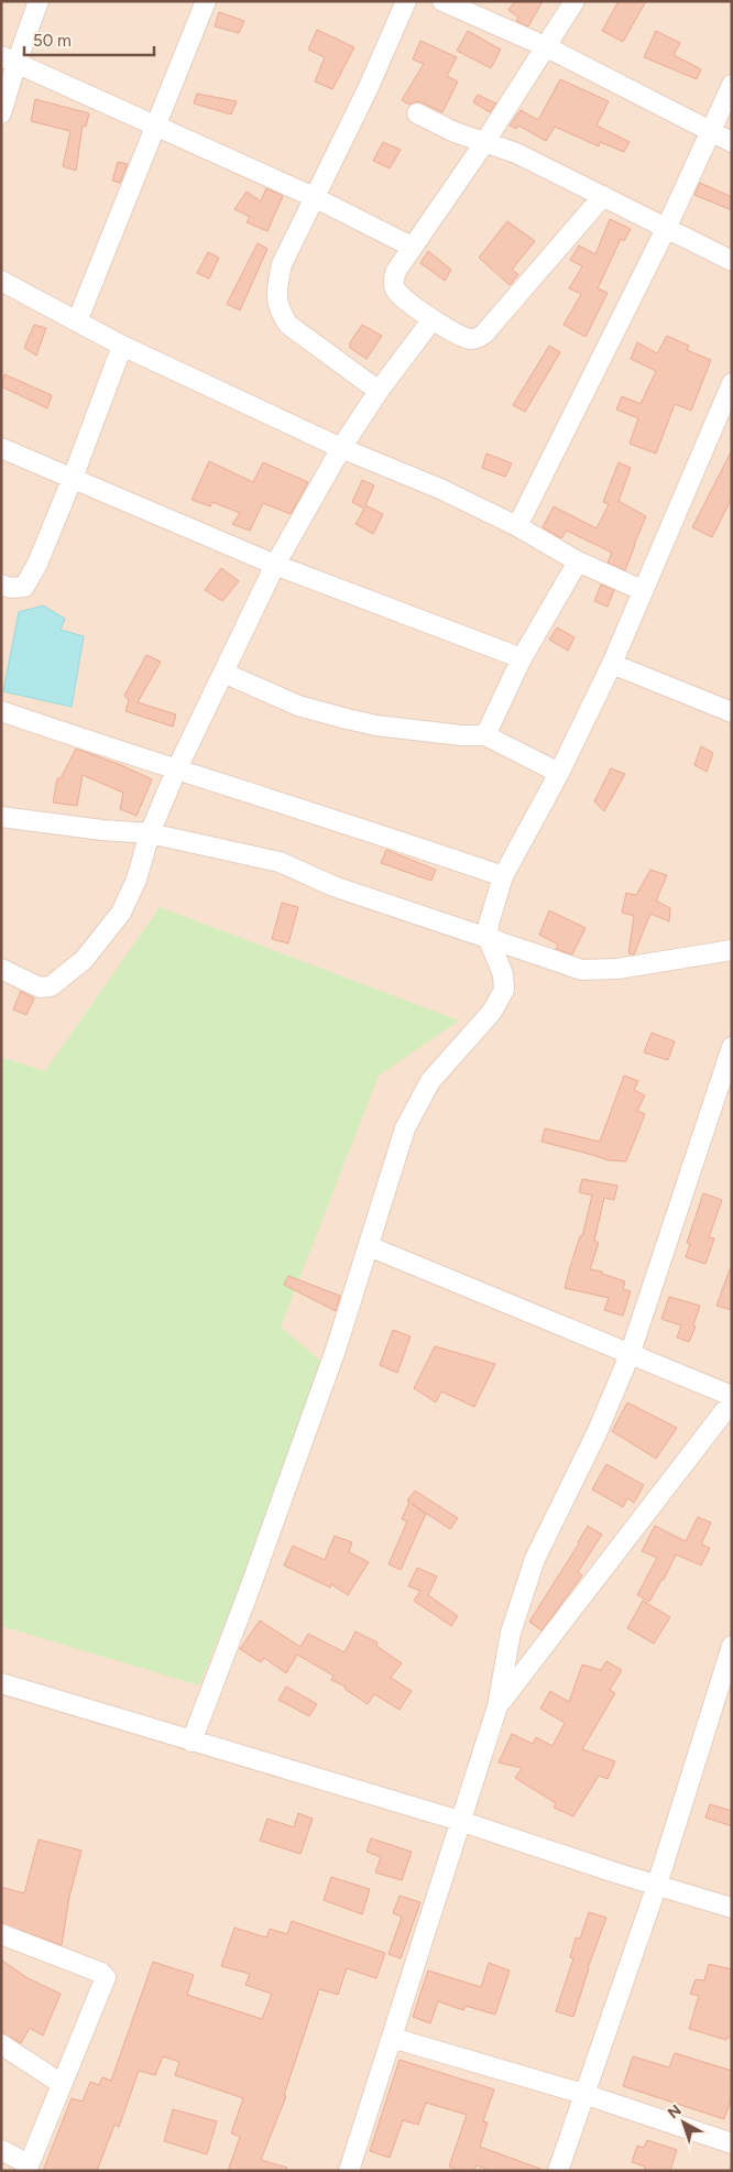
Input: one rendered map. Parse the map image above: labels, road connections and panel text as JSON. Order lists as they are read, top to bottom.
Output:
{
  "scale_bar": "50 m",
  "north": "top left"
}
